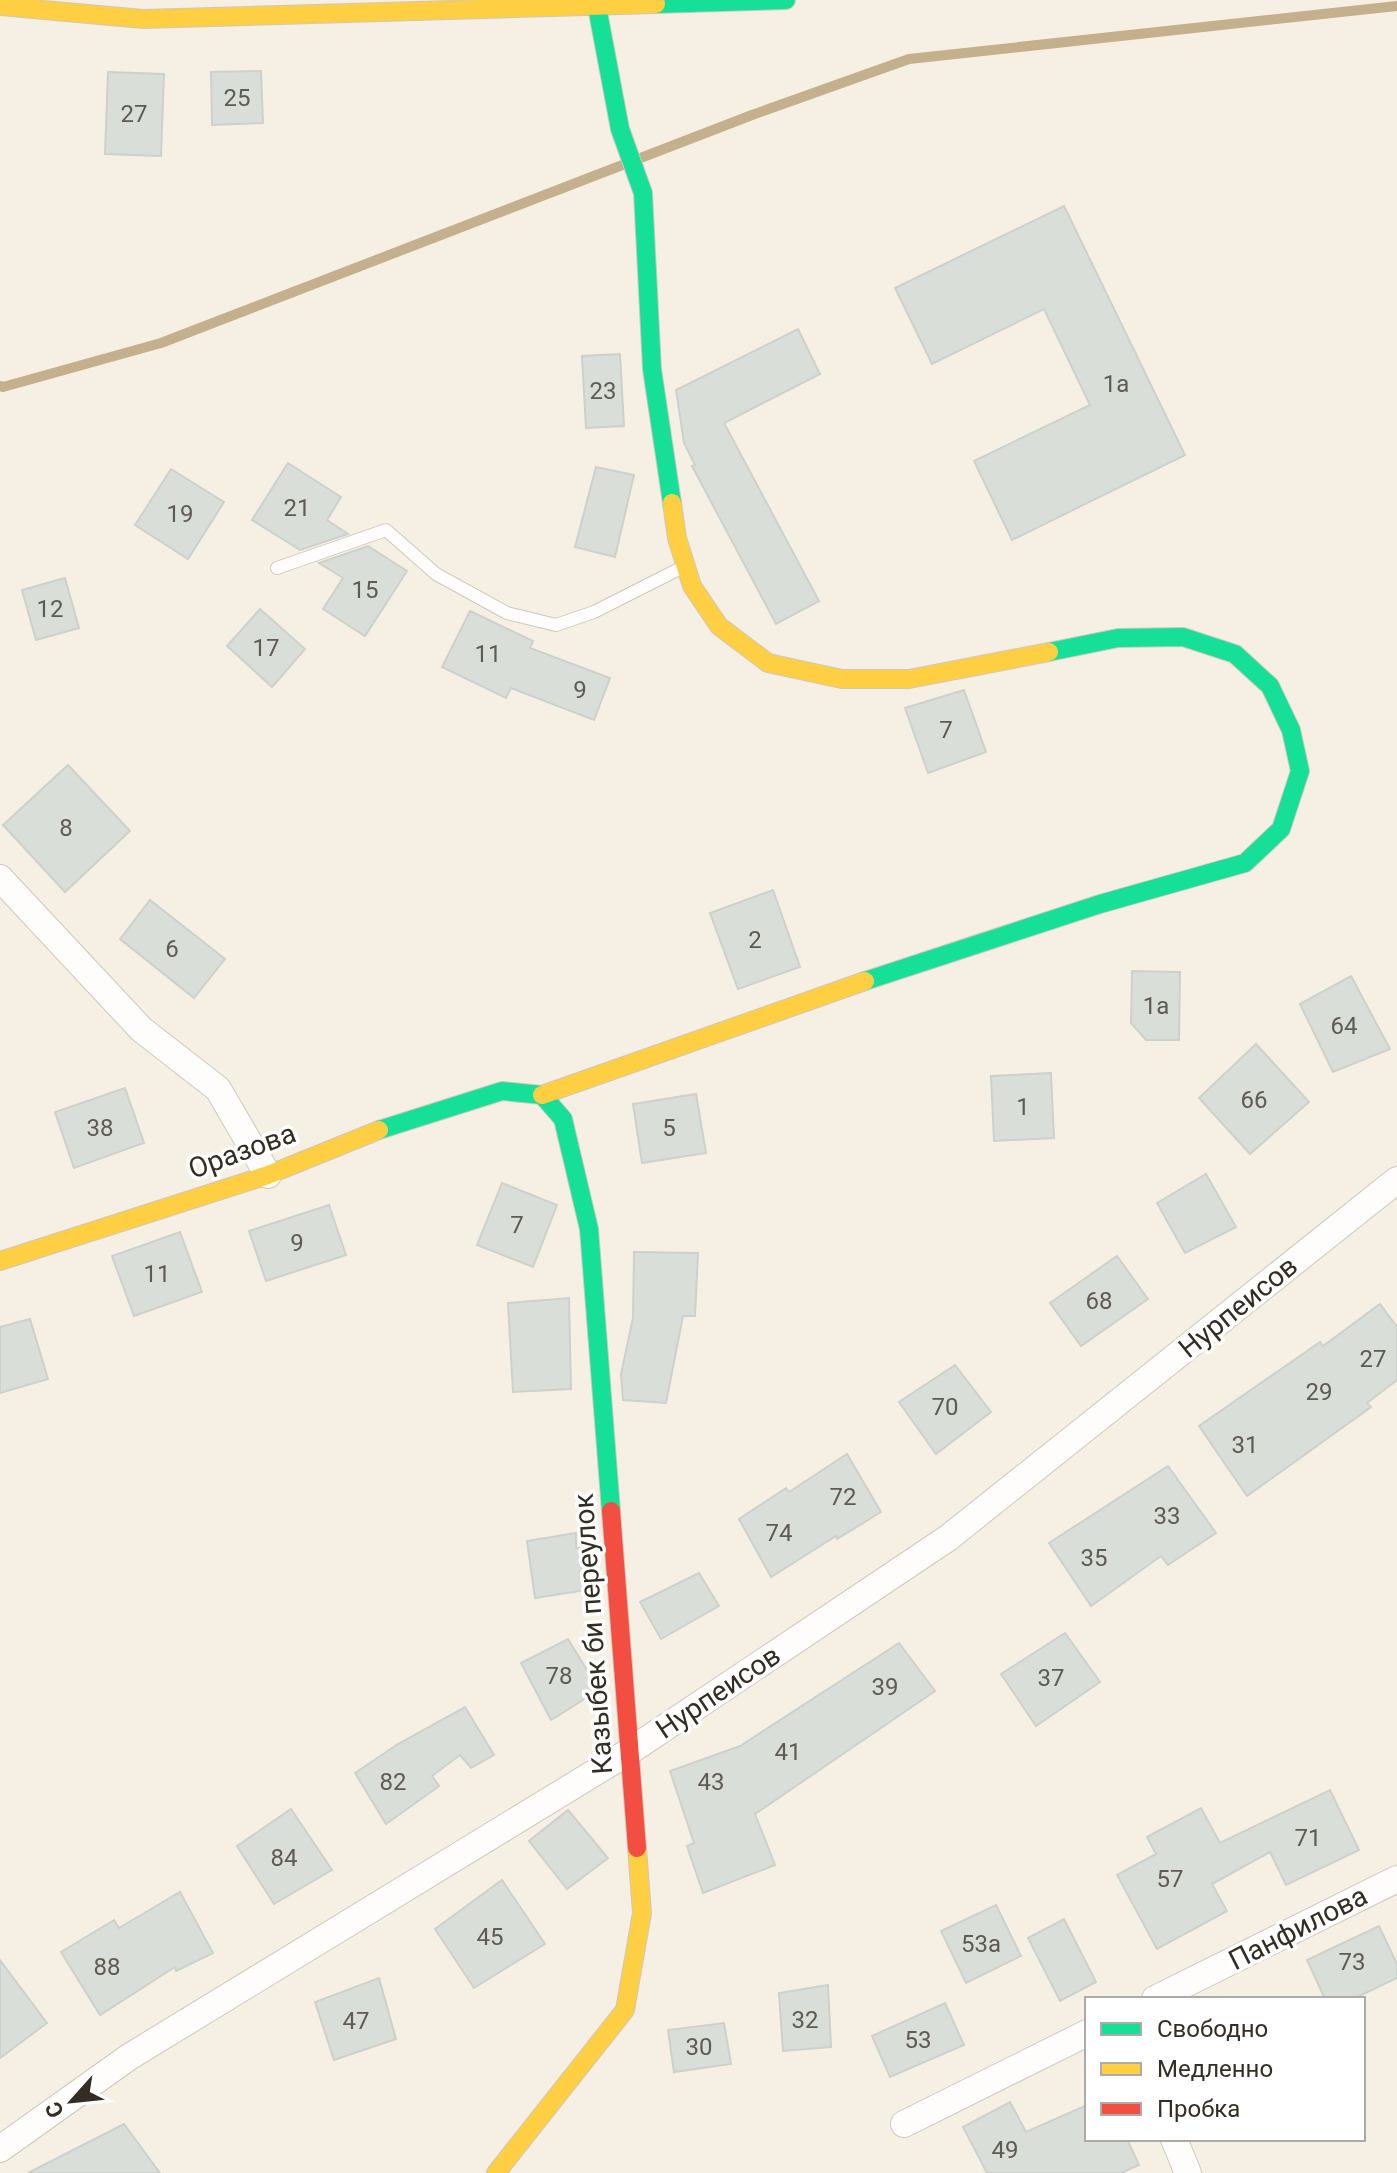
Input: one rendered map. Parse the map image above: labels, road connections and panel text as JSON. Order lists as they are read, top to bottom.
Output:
{
  "streets": {
    "street": [
      "Оразова",
      "Нурпеисов",
      "Казыбек би переулок",
      "Панфилова"
    ]
  },
  "crossings": [
    ["Оразова", "Казыбек би переулок"],
    ["Нурпеисов", "Казыбек би переулок"]
  ],
  "house_numbers": [
    "25",
    "27",
    "1а",
    "23",
    "21",
    "19",
    "15",
    "12",
    "17",
    "11",
    "9",
    "7",
    "8",
    "2",
    "6",
    "1а",
    "64",
    "66",
    "1",
    "38",
    "5",
    "7",
    "9",
    "11",
    "68",
    "27",
    "29",
    "70",
    "31",
    "72",
    "33",
    "74",
    "35",
    "78",
    "37",
    "39",
    "41",
    "82",
    "43",
    "71",
    "84",
    "57",
    "45",
    "53а",
    "73",
    "88",
    "32",
    "47",
    "53",
    "30",
    "49"
  ],
  "legend": ["Свободно", "Медленно", "Пробка"],
  "north": "bottom left"
}
